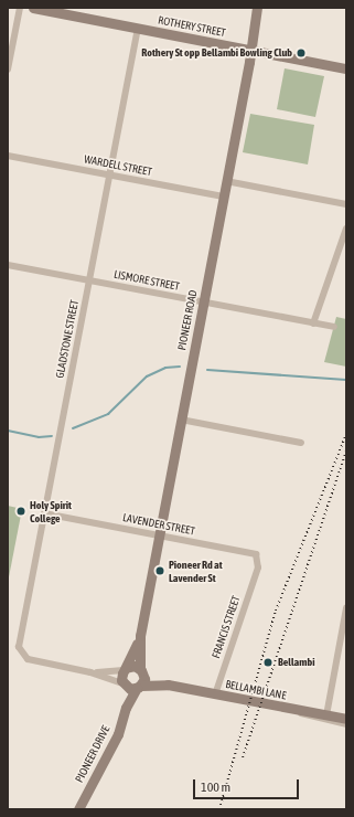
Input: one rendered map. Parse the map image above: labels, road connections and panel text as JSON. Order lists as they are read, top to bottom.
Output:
{
  "streets": {
    "main road": [
      "ROTHERY STREET",
      "PIONEER ROAD",
      "BELLAMBI LANE",
      "PIONEER DRIVE"
    ],
    "street": [
      "WARDELL STREET",
      "LISMORE STREET",
      "GLADSTONE STREET",
      "LAVENDER STREET",
      "FRANCIS STREET"
    ]
  },
  "crossings": [
    ["ROTHERY STREET", "PIONEER ROAD"],
    ["ROTHERY STREET", "GLADSTONE STREET"],
    ["WARDELL STREET", "PIONEER ROAD"],
    ["WARDELL STREET", "GLADSTONE STREET"],
    ["LISMORE STREET", "PIONEER ROAD"],
    ["LISMORE STREET", "GLADSTONE STREET"],
    ["PIONEER ROAD", "LAVENDER STREET"],
    ["PIONEER ROAD", "BELLAMBI LANE"],
    ["PIONEER ROAD", "PIONEER DRIVE"],
    ["GLADSTONE STREET", "LAVENDER STREET"],
    ["LAVENDER STREET", "FRANCIS STREET"],
    ["FRANCIS STREET", "BELLAMBI LANE"],
    ["BELLAMBI LANE", "PIONEER DRIVE"]
  ],
  "places": [
    "Rothery St opp Bellambi Bowling Club",
    "Holy Spirit College",
    "Pioneer Rd at Lavender St",
    "Bellambi"
  ],
  "scale_bar": "100 m"
}
